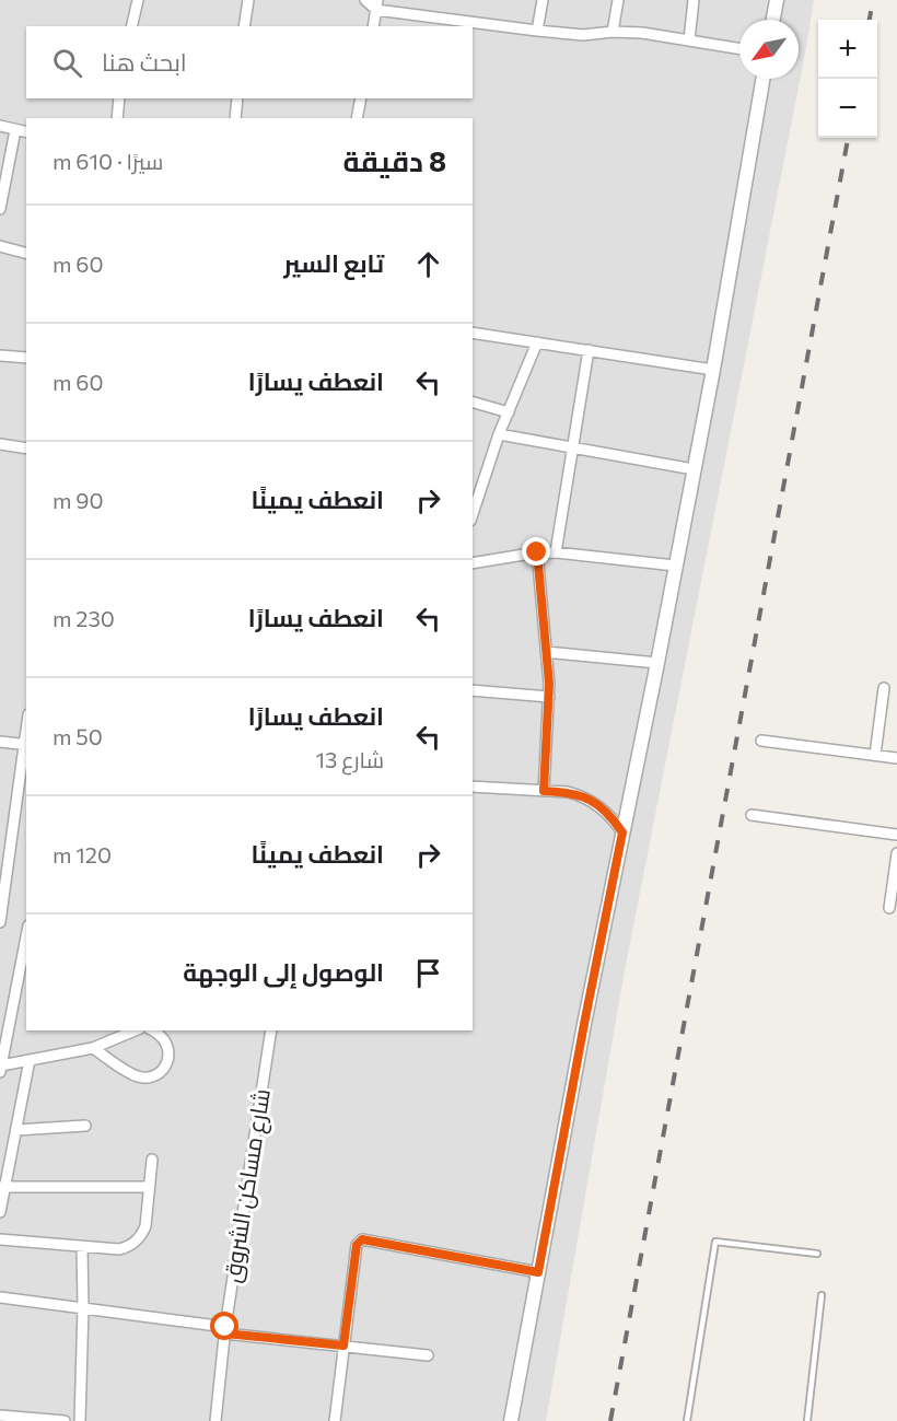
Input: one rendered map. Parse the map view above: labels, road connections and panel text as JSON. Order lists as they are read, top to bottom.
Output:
{
  "streets": {
    "street": ["شارع مساكن الشروق"]
  },
  "north": "bottom left",
  "page": {
    "map_buttons": ["+", "−"],
    "search": "ابحث هنا",
    "heading": ["8 دقيقة", "سيرًا · 610 m"],
    "list": [
      ["تابع السير", "60 m"],
      ["انعطف يسارًا", "60 m"],
      ["انعطف يمينًا", "90 m"],
      ["انعطف يسارًا", "230 m"],
      ["انعطف يسارًا", "شارع 13", "50 m"],
      ["انعطف يمينًا", "120 m"],
      "الوصول إلى الوجهة"
    ]
  }
}
